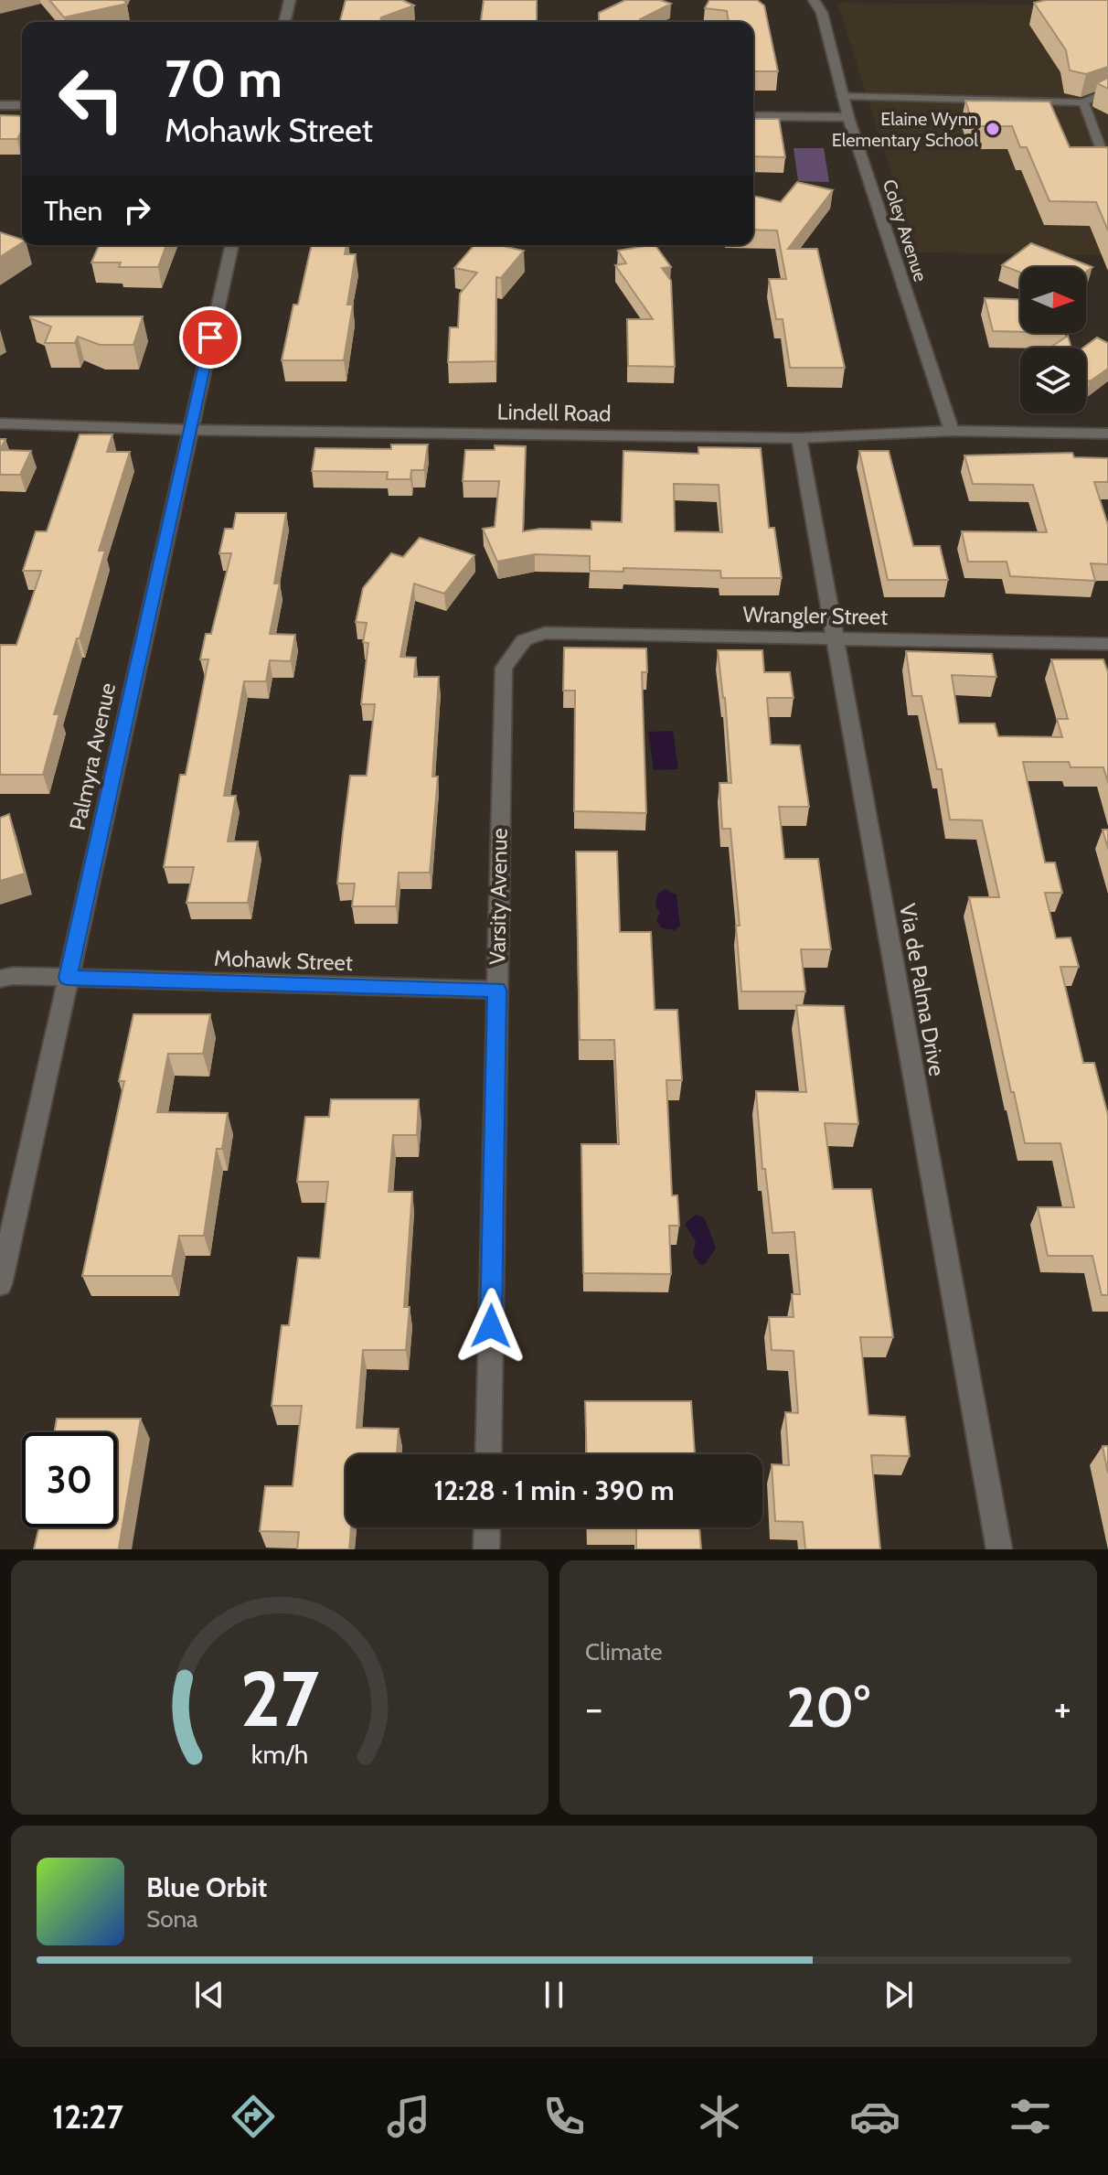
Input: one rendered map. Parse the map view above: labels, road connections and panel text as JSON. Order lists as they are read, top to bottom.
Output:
{
  "streets": {
    "street": [
      "Coley Avenue",
      "Lindell Road",
      "Wrangler Street",
      "Palmyra Avenue",
      "Varsity Avenue",
      "Mohawk Street",
      "Via de Palma Drive"
    ]
  },
  "crossings": [
    ["Coley Avenue", "Lindell Road"],
    ["Lindell Road", "Palmyra Avenue"],
    ["Lindell Road", "Via de Palma Drive"],
    ["Wrangler Street", "Varsity Avenue"],
    ["Wrangler Street", "Via de Palma Drive"],
    ["Palmyra Avenue", "Mohawk Street"],
    ["Varsity Avenue", "Mohawk Street"]
  ],
  "places": ["Elaine Wynn Elementary School"],
  "north": "right",
  "page": {
    "turn": ["70 m", "Mohawk Street"],
    "then": "Then",
    "limit": "30",
    "trip": "12:28 · 1 min · 390 m",
    "tile": "Climate",
    "heat": ["−", "20°", "+"],
    "song": ["Blue Orbit", "Sona"],
    "tabs": "12:27",
    "gauge": ["27", "km/h"]
  }
}
